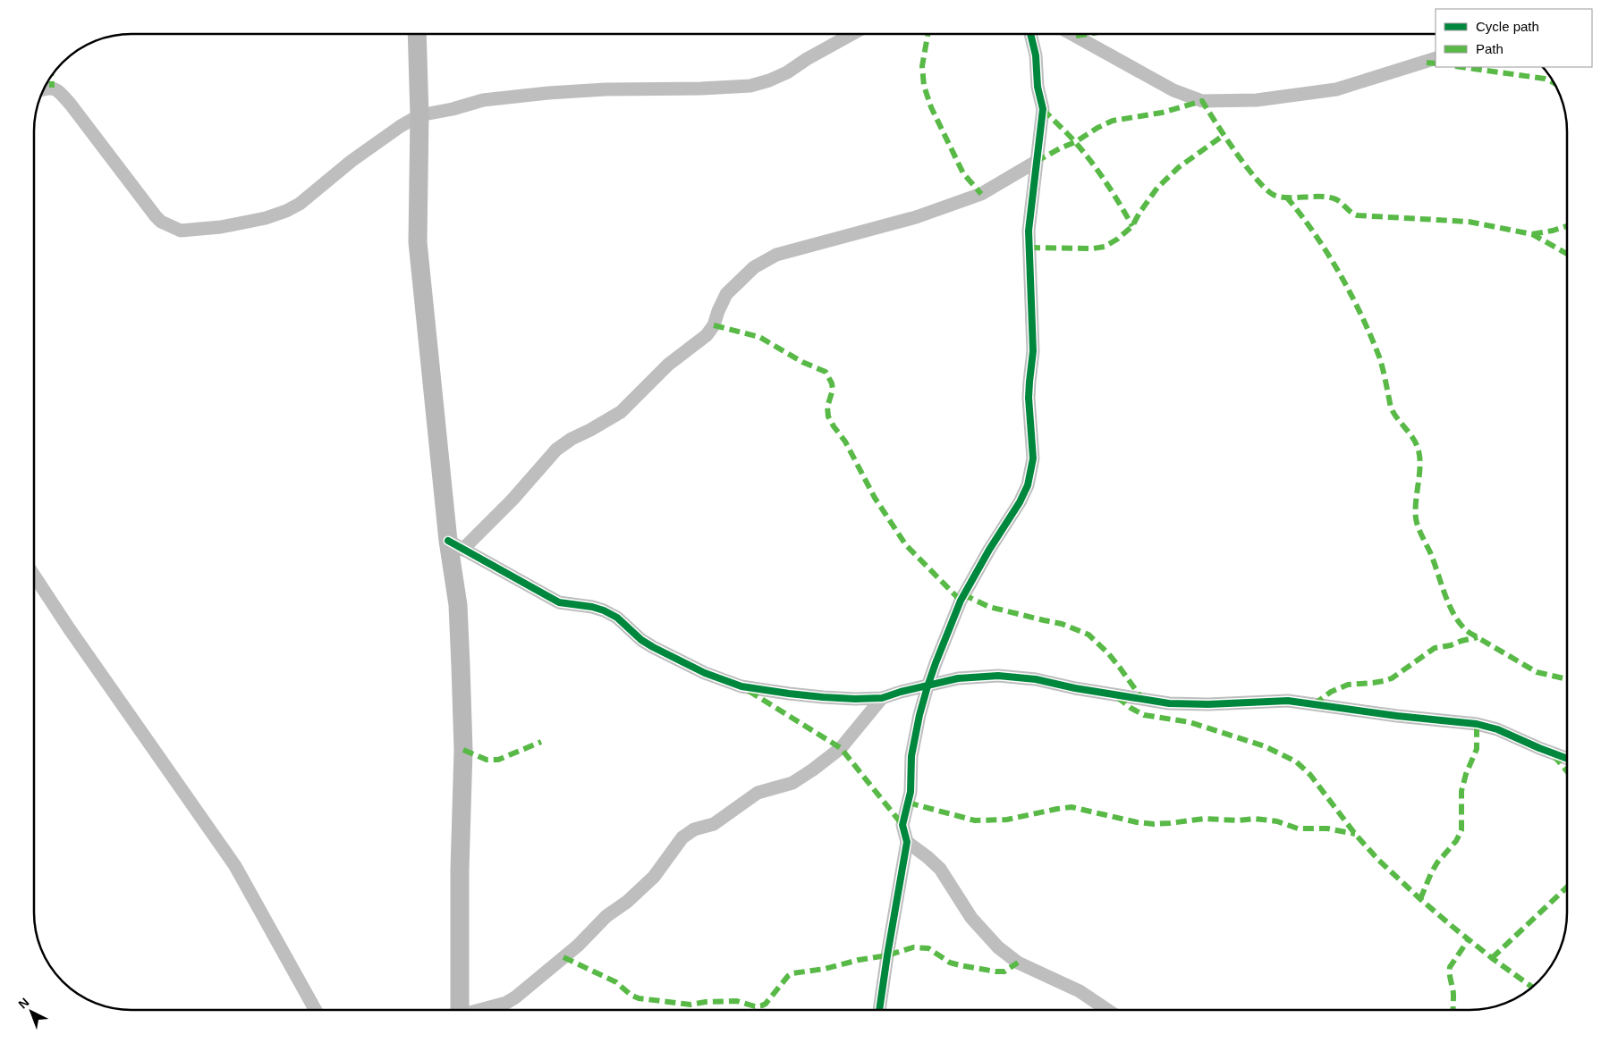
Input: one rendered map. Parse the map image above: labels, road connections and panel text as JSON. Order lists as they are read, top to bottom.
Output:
{
  "legend": ["Cycle path", "Path"],
  "north": "top left"
}
